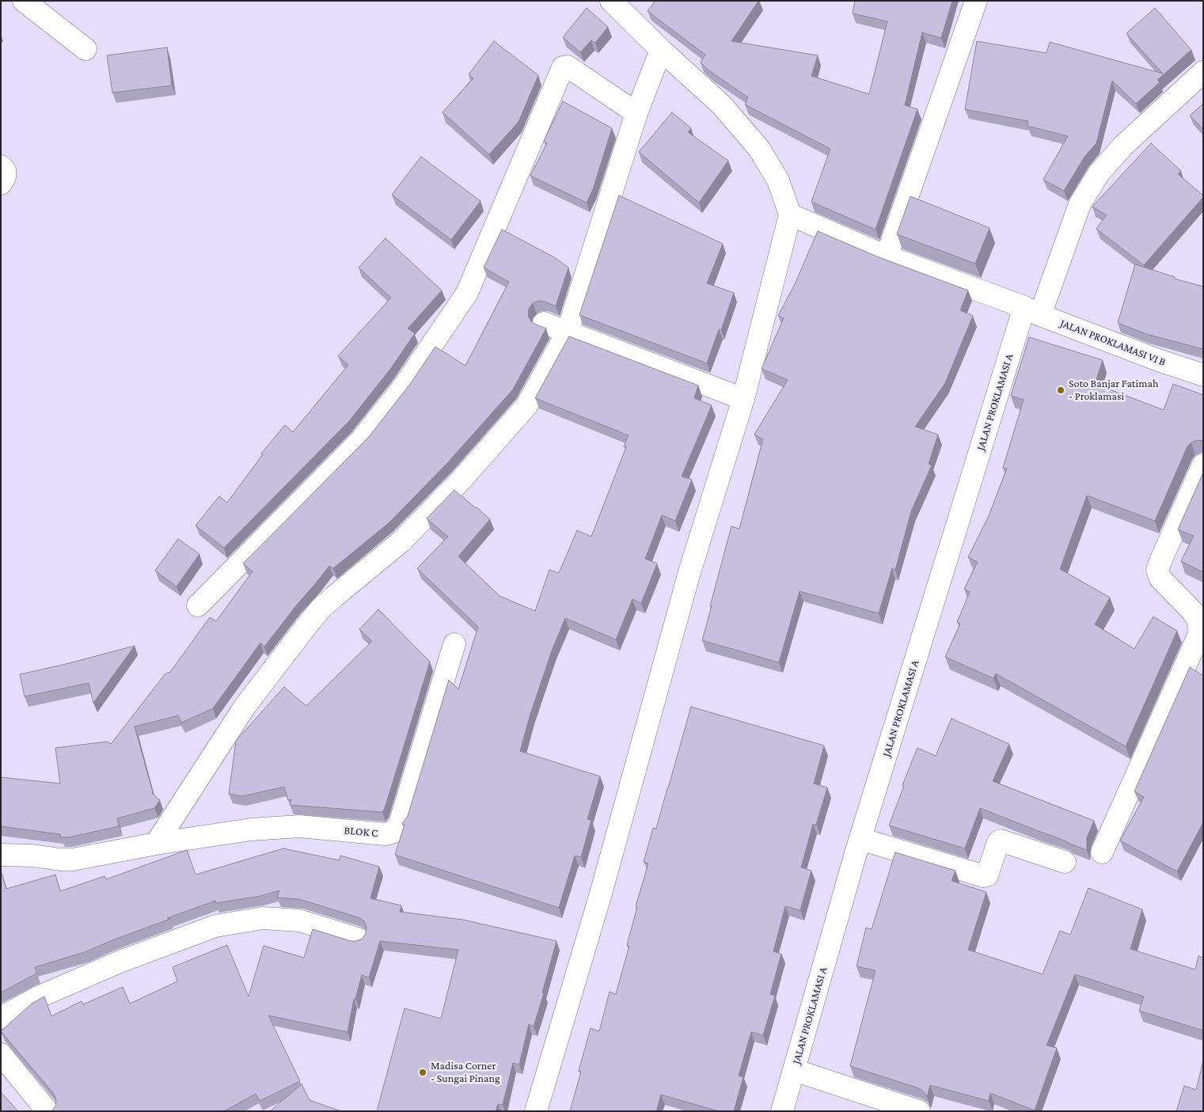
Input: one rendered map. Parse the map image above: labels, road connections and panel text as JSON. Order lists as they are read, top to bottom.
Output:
{
  "streets": {
    "street": ["JALAN PROKLAMASI VI B", "JALAN PROKLAMASI A", "BLOK C"]
  },
  "crossings": [
    ["JALAN PROKLAMASI VI B", "JALAN PROKLAMASI A"]
  ],
  "places": ["Soto Banjar Fatimah - Proklamasi", "Madisa Corner - Sungai Pinang"]
}
